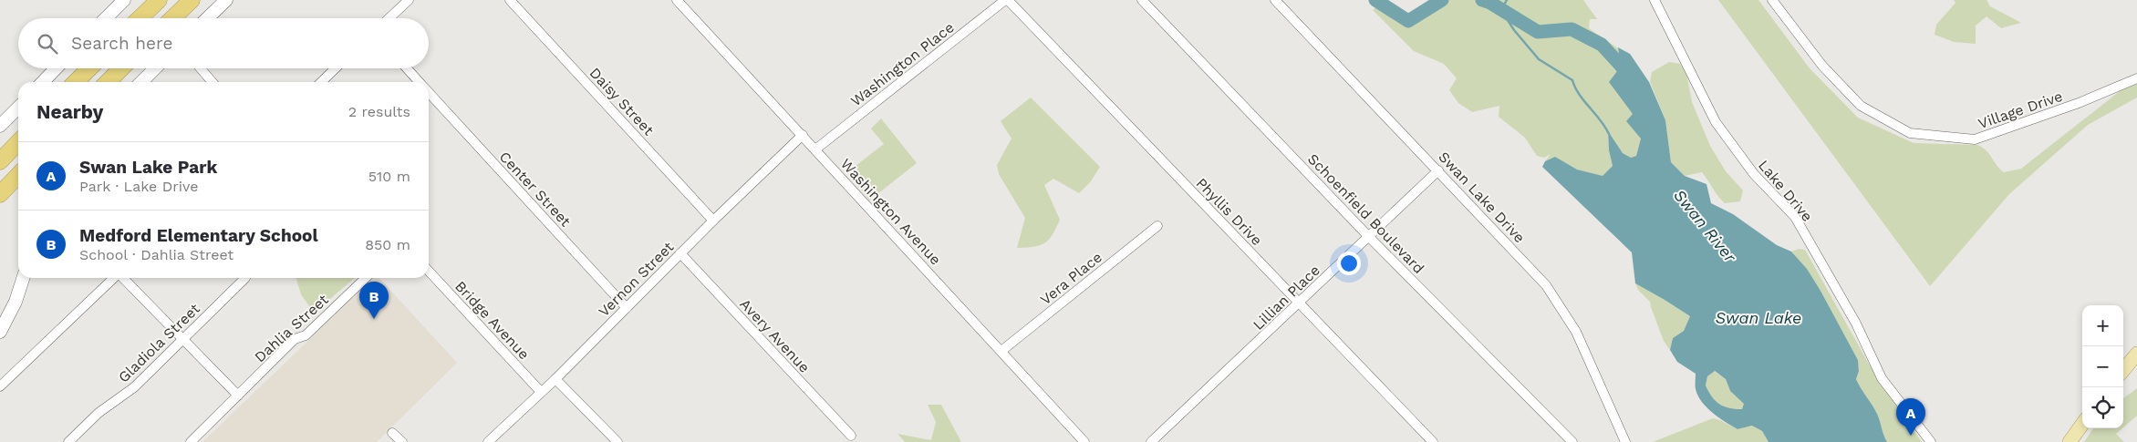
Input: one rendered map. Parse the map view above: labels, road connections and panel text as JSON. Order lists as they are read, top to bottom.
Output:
{
  "streets": {
    "street": [
      "Washington Place",
      "Daisy Street",
      "Village Drive",
      "Center Street",
      "Lake Drive",
      "Swan Lake Drive",
      "Washington Avenue",
      "Phyllis Drive",
      "Schoenfield Boulevard",
      "Vera Place",
      "Vernon Street",
      "Lillian Place",
      "Bridge Avenue",
      "Dahlia Street",
      "Avery Avenue",
      "Gladiola Street"
    ]
  },
  "crossings": [
    ["Washington Place", "Washington Avenue"],
    ["Washington Place", "Phyllis Drive"],
    ["Daisy Street", "Vernon Street"],
    ["Center Street", "Vernon Street"],
    ["Swan Lake Drive", "Lillian Place"],
    ["Washington Avenue", "Vera Place"],
    ["Washington Avenue", "Vernon Street"],
    ["Phyllis Drive", "Lillian Place"],
    ["Schoenfield Boulevard", "Lillian Place"],
    ["Vernon Street", "Bridge Avenue"],
    ["Vernon Street", "Avery Avenue"]
  ],
  "water": ["Swan River", "Swan Lake"],
  "page": {
    "search": "Search here",
    "heading": ["Nearby", "2 results"],
    "list": [
      {
        "mark": "A",
        "name": "Swan Lake Park",
        "note": "Park · Lake Drive",
        "value": "510 m"
      },
      {
        "mark": "B",
        "name": "Medford Elementary School",
        "note": "School · Dahlia Street",
        "value": "850 m"
      }
    ],
    "pins": ["B", "A"],
    "map_buttons": ["+", "−"]
  }
}
